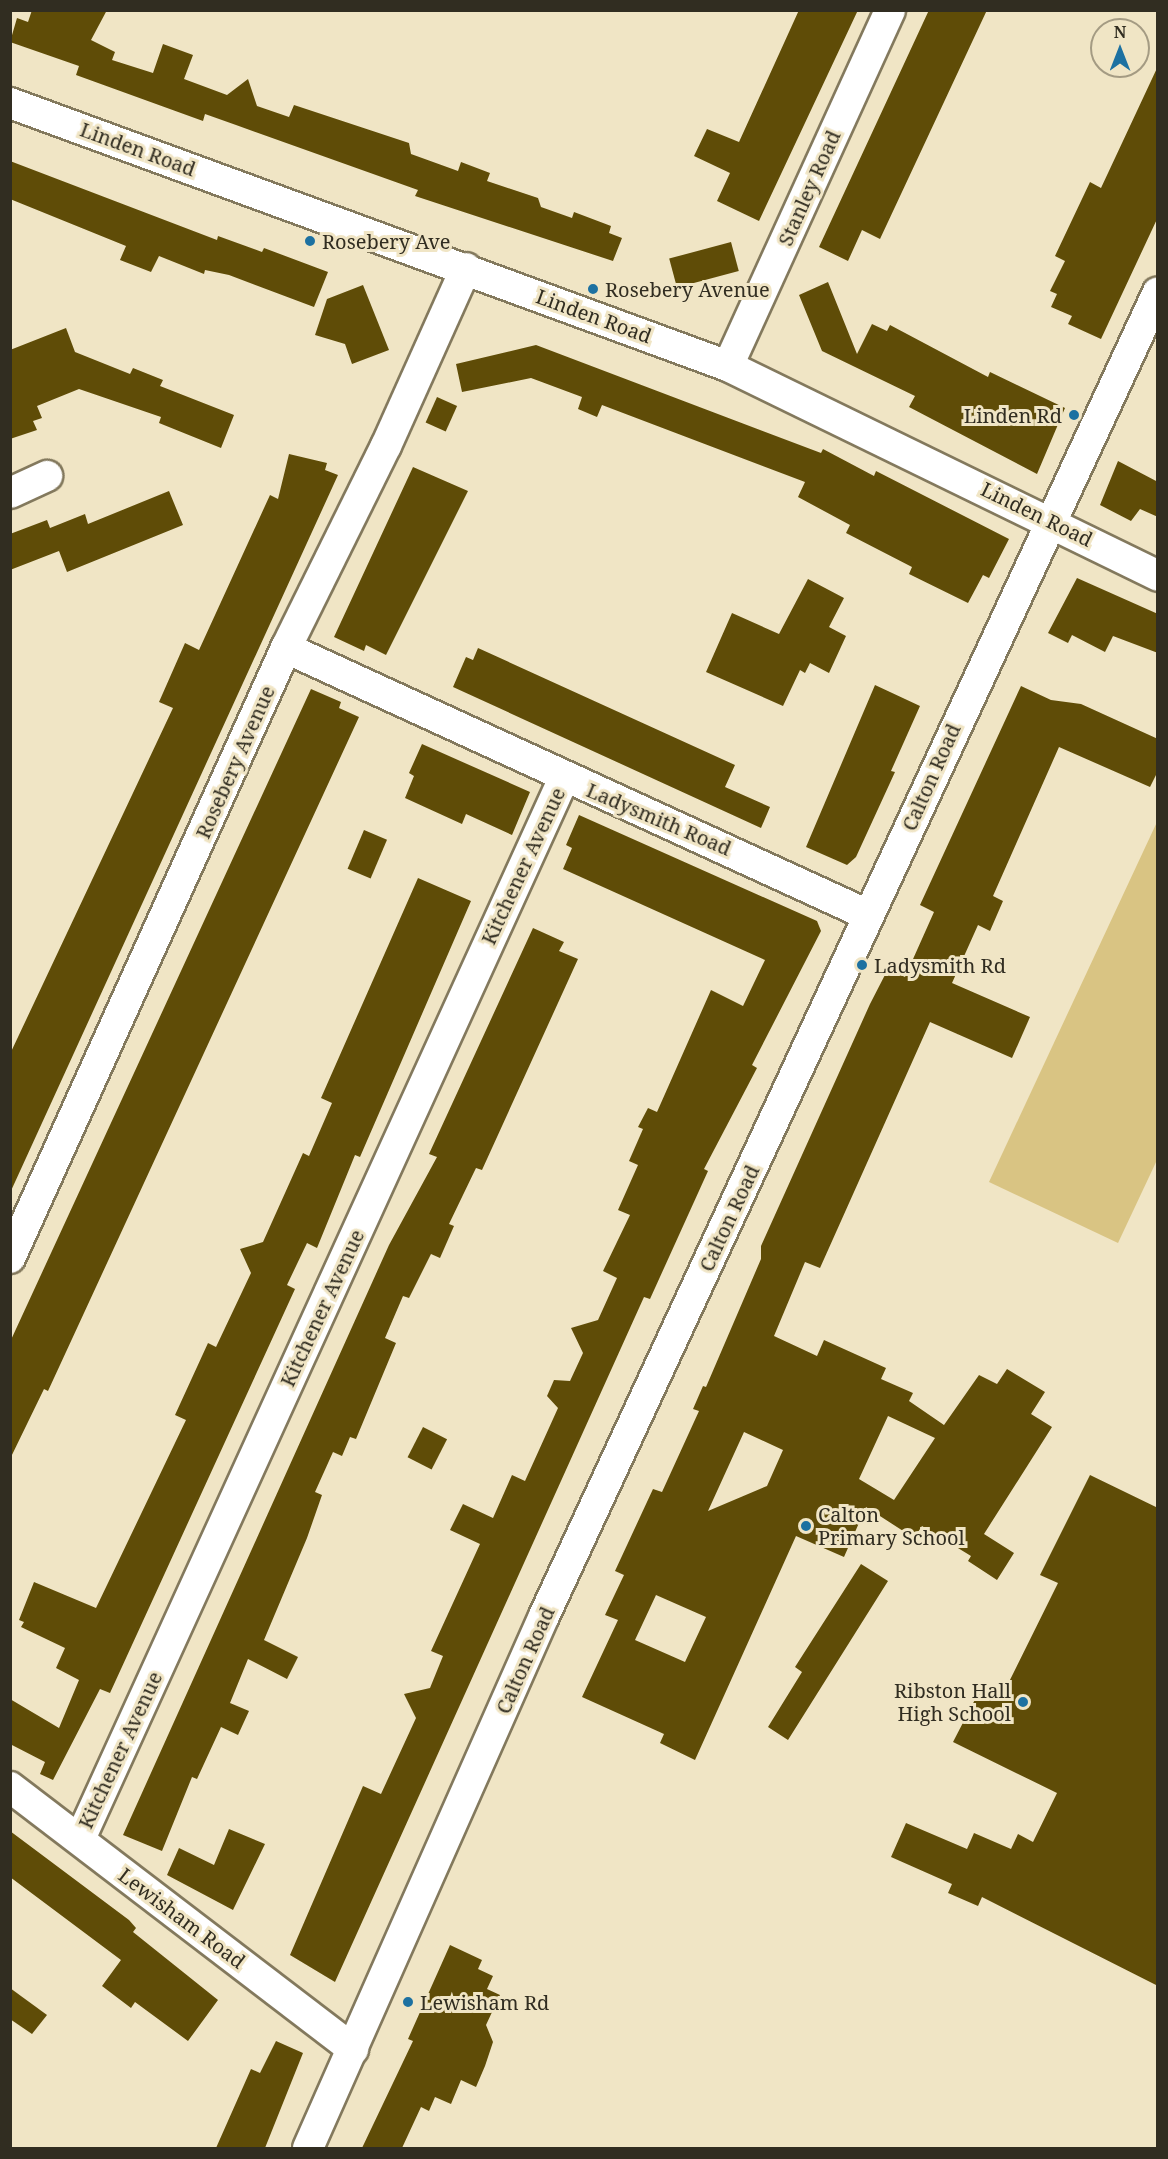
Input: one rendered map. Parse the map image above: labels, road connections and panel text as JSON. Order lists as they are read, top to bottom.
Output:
{
  "streets": {
    "street": [
      "Linden Road",
      "Stanley Road",
      "Rosebery Avenue",
      "Calton Road",
      "Ladysmith Road",
      "Kitchener Avenue",
      "Lewisham Road"
    ]
  },
  "crossings": [
    ["Linden Road", "Stanley Road"],
    ["Linden Road", "Rosebery Avenue"],
    ["Linden Road", "Calton Road"],
    ["Rosebery Avenue", "Ladysmith Road"],
    ["Calton Road", "Ladysmith Road"],
    ["Calton Road", "Lewisham Road"],
    ["Ladysmith Road", "Kitchener Avenue"],
    ["Kitchener Avenue", "Lewisham Road"]
  ],
  "places": [
    "Rosebery Ave",
    "Rosebery Avenue",
    "Linden Rd",
    "Ladysmith Rd",
    "Calton Primary School",
    "Ribston Hall High School",
    "Lewisham Rd"
  ],
  "north": "top"
}
